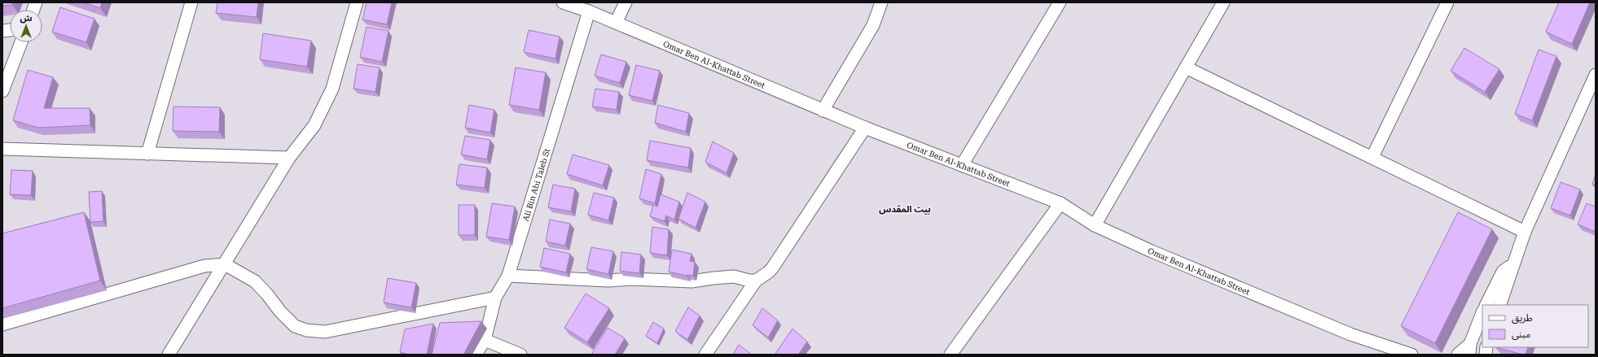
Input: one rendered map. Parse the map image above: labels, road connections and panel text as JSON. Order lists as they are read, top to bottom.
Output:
{
  "streets": {
    "street": ["Omar Ben Al-Khattab Street", "Ali Bin Abi Taleb St"]
  },
  "crossings": [
    ["Omar Ben Al-Khattab Street", "Ali Bin Abi Taleb St"]
  ],
  "districts": ["بيت المقدس"],
  "legend": ["طريق", "مبنى"],
  "north": "top"
}
